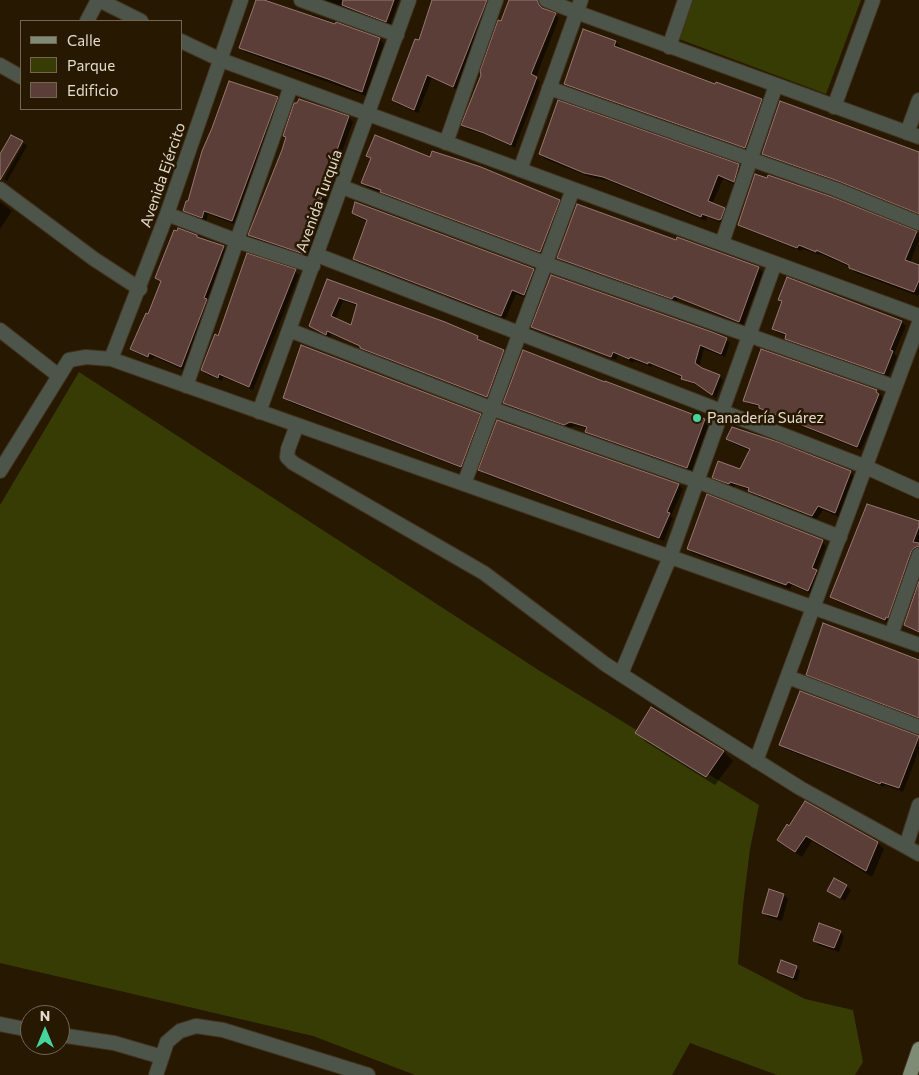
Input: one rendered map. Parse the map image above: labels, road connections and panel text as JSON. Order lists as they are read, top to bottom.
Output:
{
  "streets": {
    "street": ["Avenida Ejército", "Avenida Turquía"]
  },
  "places": ["Panadería Suárez"],
  "legend": ["Calle", "Parque", "Edificio"],
  "north": "top"
}
